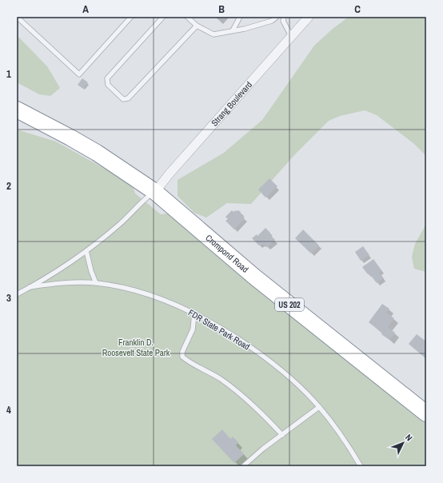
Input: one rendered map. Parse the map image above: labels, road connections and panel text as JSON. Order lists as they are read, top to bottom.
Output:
{
  "streets": {
    "highway": ["Crompond Road", "US 202"],
    "street": ["Strang Boulevard"],
    "lane": ["FDR State Park Road"]
  },
  "crossings": [
    ["Strang Boulevard", "Crompond Road"],
    ["Strang Boulevard", "FDR State Park Road"],
    ["Crompond Road", "FDR State Park Road"]
  ],
  "parks": ["Franklin D. Roosevelt State Park"],
  "north": "top right",
  "grid": {
    "columns": ["A", "B", "C"],
    "rows": [
      "1",
      "2",
      "3",
      "4"
    ]
  }
}
